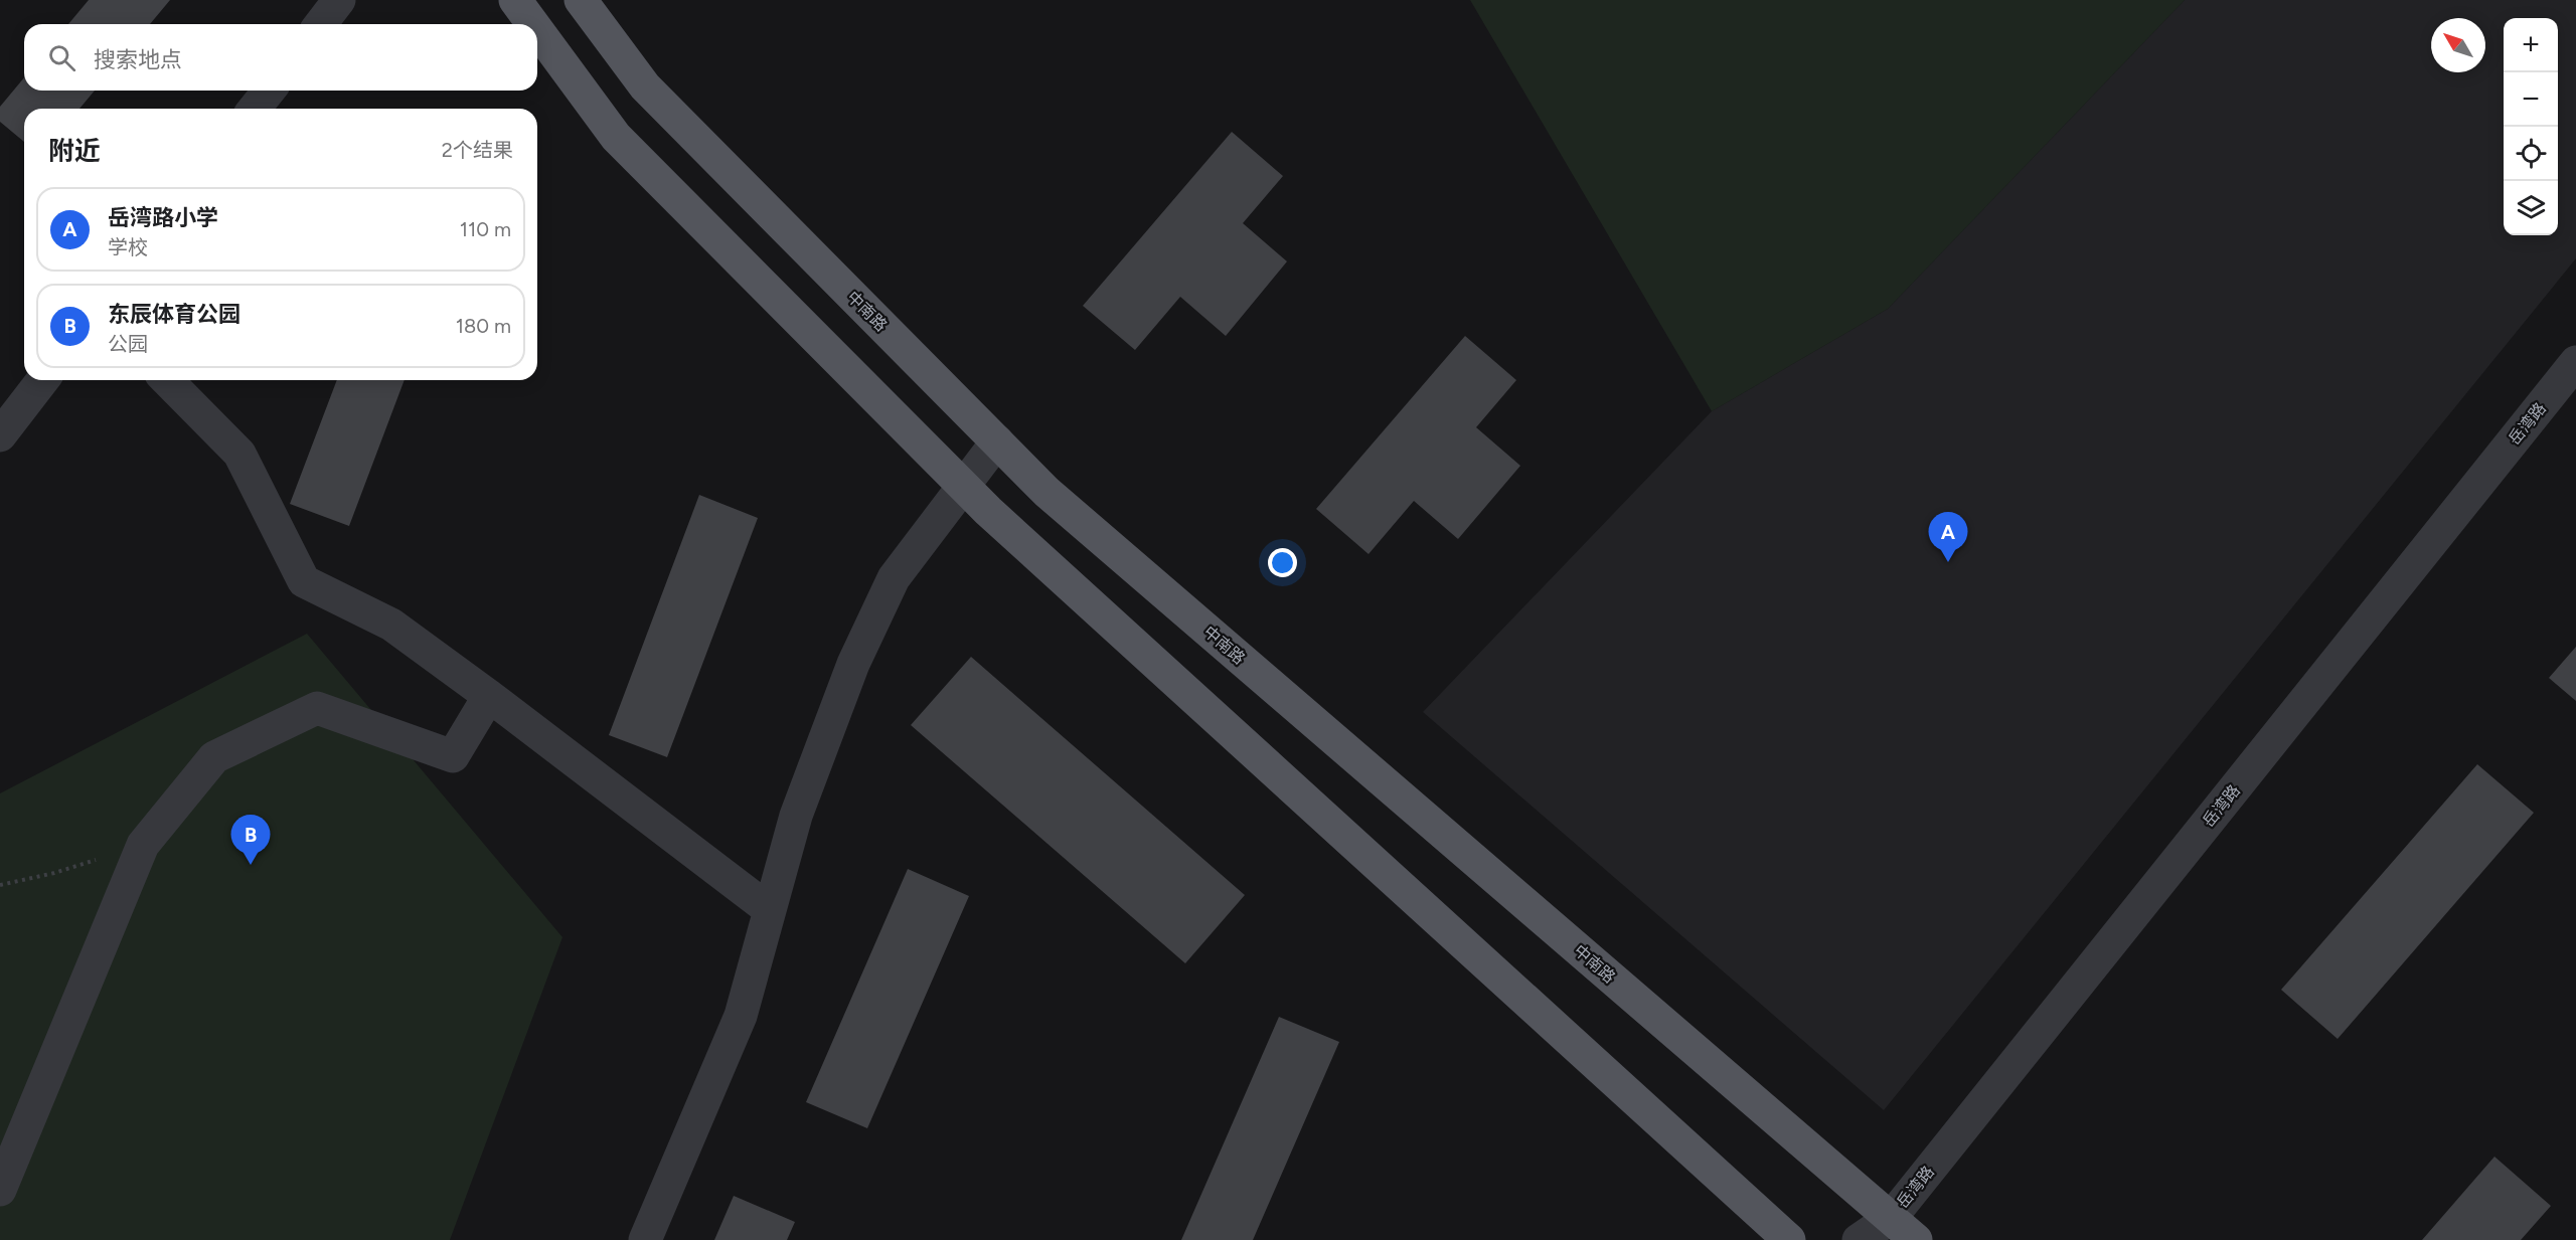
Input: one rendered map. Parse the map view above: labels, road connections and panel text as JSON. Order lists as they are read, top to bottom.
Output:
{
  "streets": {
    "main road": ["中南路"],
    "street": ["岳湾路"]
  },
  "crossings": [
    ["中南路", "岳湾路"]
  ],
  "north": "top left",
  "page": {
    "map_buttons": ["+", "−"],
    "search": "搜索地点",
    "heading": ["附近", "2个结果"],
    "list": [
      {
        "mark": "A",
        "name": "岳湾路小学",
        "note": "学校",
        "value": "110 m"
      },
      {
        "mark": "B",
        "name": "东辰体育公园",
        "note": "公园",
        "value": "180 m"
      }
    ],
    "pins": ["A", "B"]
  }
}
